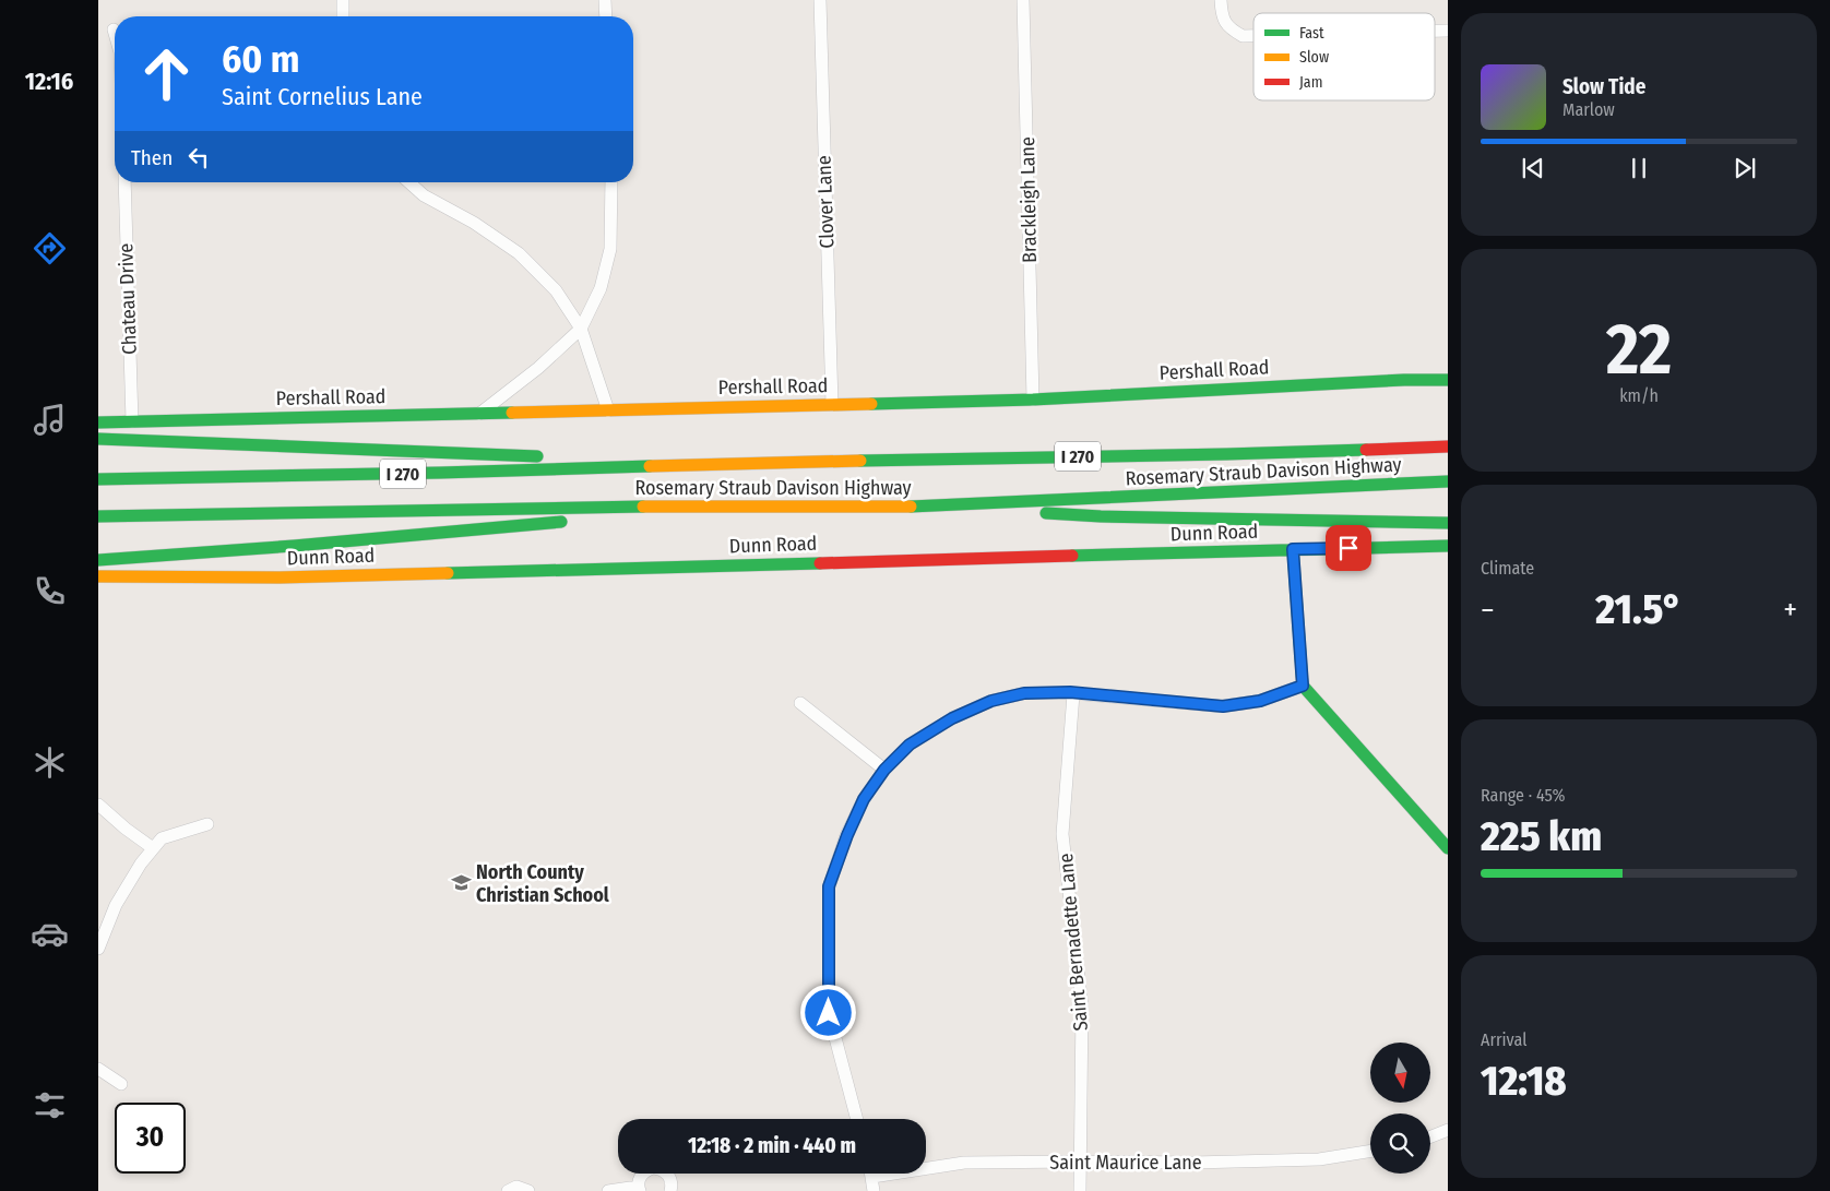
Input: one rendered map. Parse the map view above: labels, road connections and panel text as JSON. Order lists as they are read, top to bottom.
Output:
{
  "streets": {
    "main road": [
      "Pershall Road",
      "I 270",
      "Rosemary Straub Davison Highway",
      "Dunn Road"
    ],
    "street": [
      "Brackleigh Lane",
      "Clover Lane",
      "Chateau Drive",
      "Saint Bernadette Lane",
      "Saint Maurice Lane"
    ]
  },
  "crossings": [
    ["Brackleigh Lane", "Pershall Road"],
    ["Clover Lane", "Pershall Road"],
    ["Chateau Drive", "Pershall Road"],
    ["Saint Bernadette Lane", "Saint Maurice Lane"]
  ],
  "places": {
    "school or university": ["North County Christian School"]
  },
  "legend": ["Fast", "Slow", "Jam"],
  "north": "bottom",
  "page": {
    "tabs": "12:16",
    "turn": ["60 m", "Saint Cornelius Lane"],
    "song": ["Slow Tide", "Marlow"],
    "then": "Then",
    "tile": [
      ["22", "km/h"],
      "Climate",
      ["Range · 45%", "225 km"],
      ["Arrival", "12:18"]
    ],
    "heat": ["−", "21.5°", "+"],
    "limit": "30",
    "trip": "12:18 · 2 min · 440 m"
  }
}
